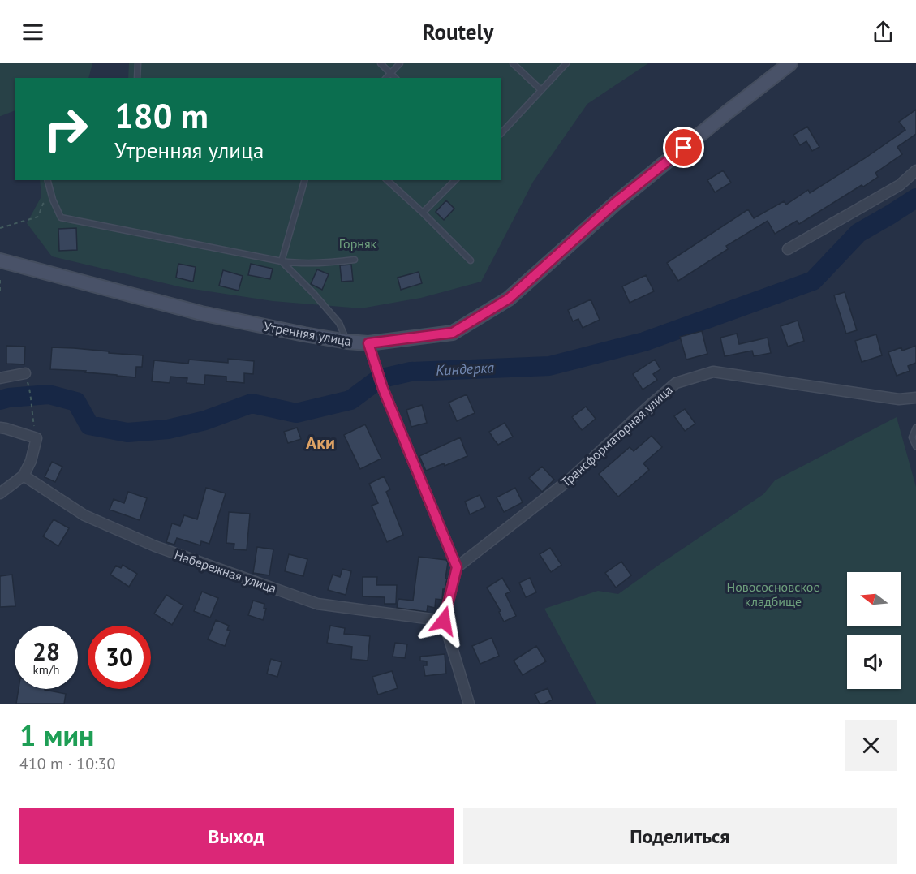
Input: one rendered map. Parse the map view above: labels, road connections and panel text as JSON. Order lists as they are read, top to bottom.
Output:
{
  "streets": {
    "street": ["Утренняя улица", "Трансформаторная улица", "Набережная улица"]
  },
  "districts": ["Аки"],
  "water": ["Киндерка"],
  "parks": ["Горняк", "Новососновское кладбище"],
  "north": "left",
  "page": {
    "header": "Routely",
    "turn": ["180 m", "Утренняя улица"],
    "speed": "28 km/h",
    "limit": "30",
    "heading": ["1 мин", "410 m · 10:30"],
    "buttons": ["Выход", "Поделиться"]
  }
}
